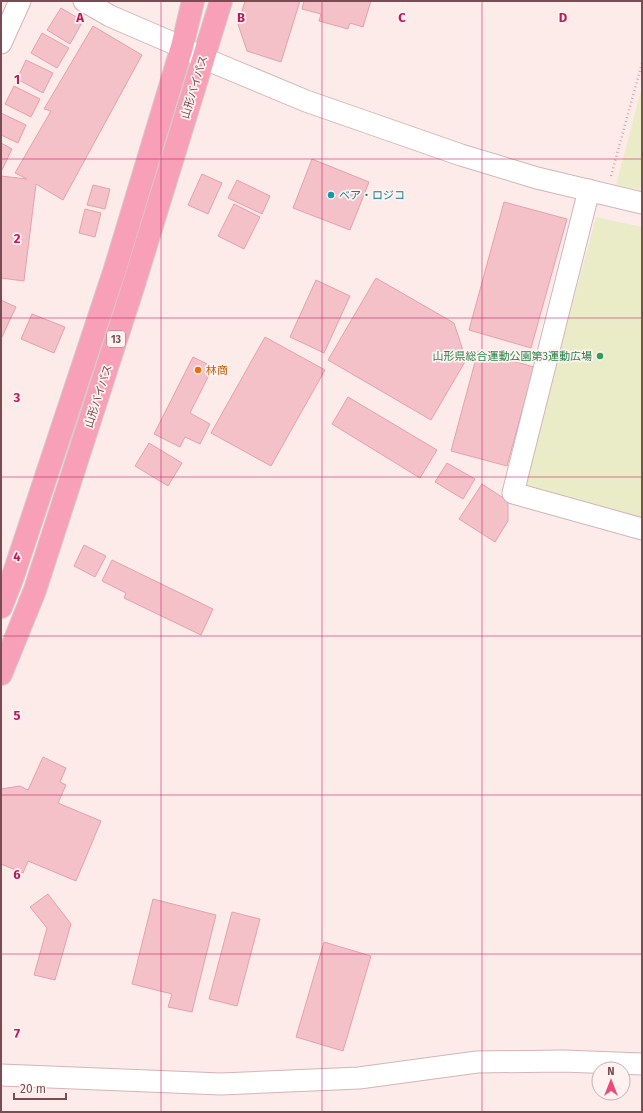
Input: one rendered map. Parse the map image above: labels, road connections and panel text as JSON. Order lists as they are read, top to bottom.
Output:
{
  "streets": {
    "highway": ["山形バイパス", "13"]
  },
  "places": ["ベア・ロジコ", "山形県総合運動公園第3運動広場", "林商"],
  "scale_bar": "20 m",
  "north": "top",
  "grid": {
    "columns": [
      "A",
      "B",
      "C",
      "D"
    ],
    "rows": [
      "1",
      "2",
      "3",
      "4",
      "5",
      "6",
      "7"
    ]
  }
}
